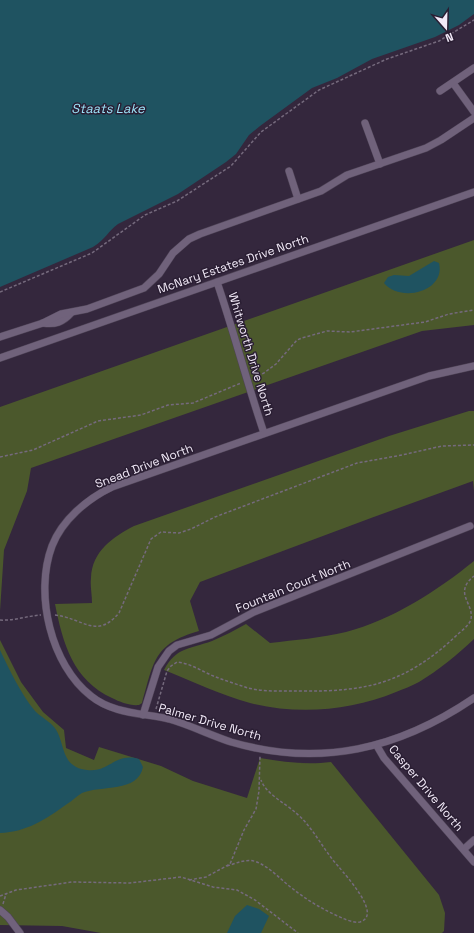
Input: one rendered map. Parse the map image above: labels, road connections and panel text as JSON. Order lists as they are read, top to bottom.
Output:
{
  "streets": {
    "street": [
      "McNary Estates Drive North",
      "Whitworth Drive North",
      "Snead Drive North",
      "Fountain Court North",
      "Palmer Drive North",
      "Casper Drive North"
    ]
  },
  "crossings": [
    ["McNary Estates Drive North", "Whitworth Drive North"],
    ["Whitworth Drive North", "Snead Drive North"],
    ["Snead Drive North", "Fountain Court North"],
    ["Snead Drive North", "Palmer Drive North"],
    ["Fountain Court North", "Palmer Drive North"],
    ["Palmer Drive North", "Casper Drive North"]
  ],
  "water": ["Staats Lake"],
  "north": "bottom"
}
